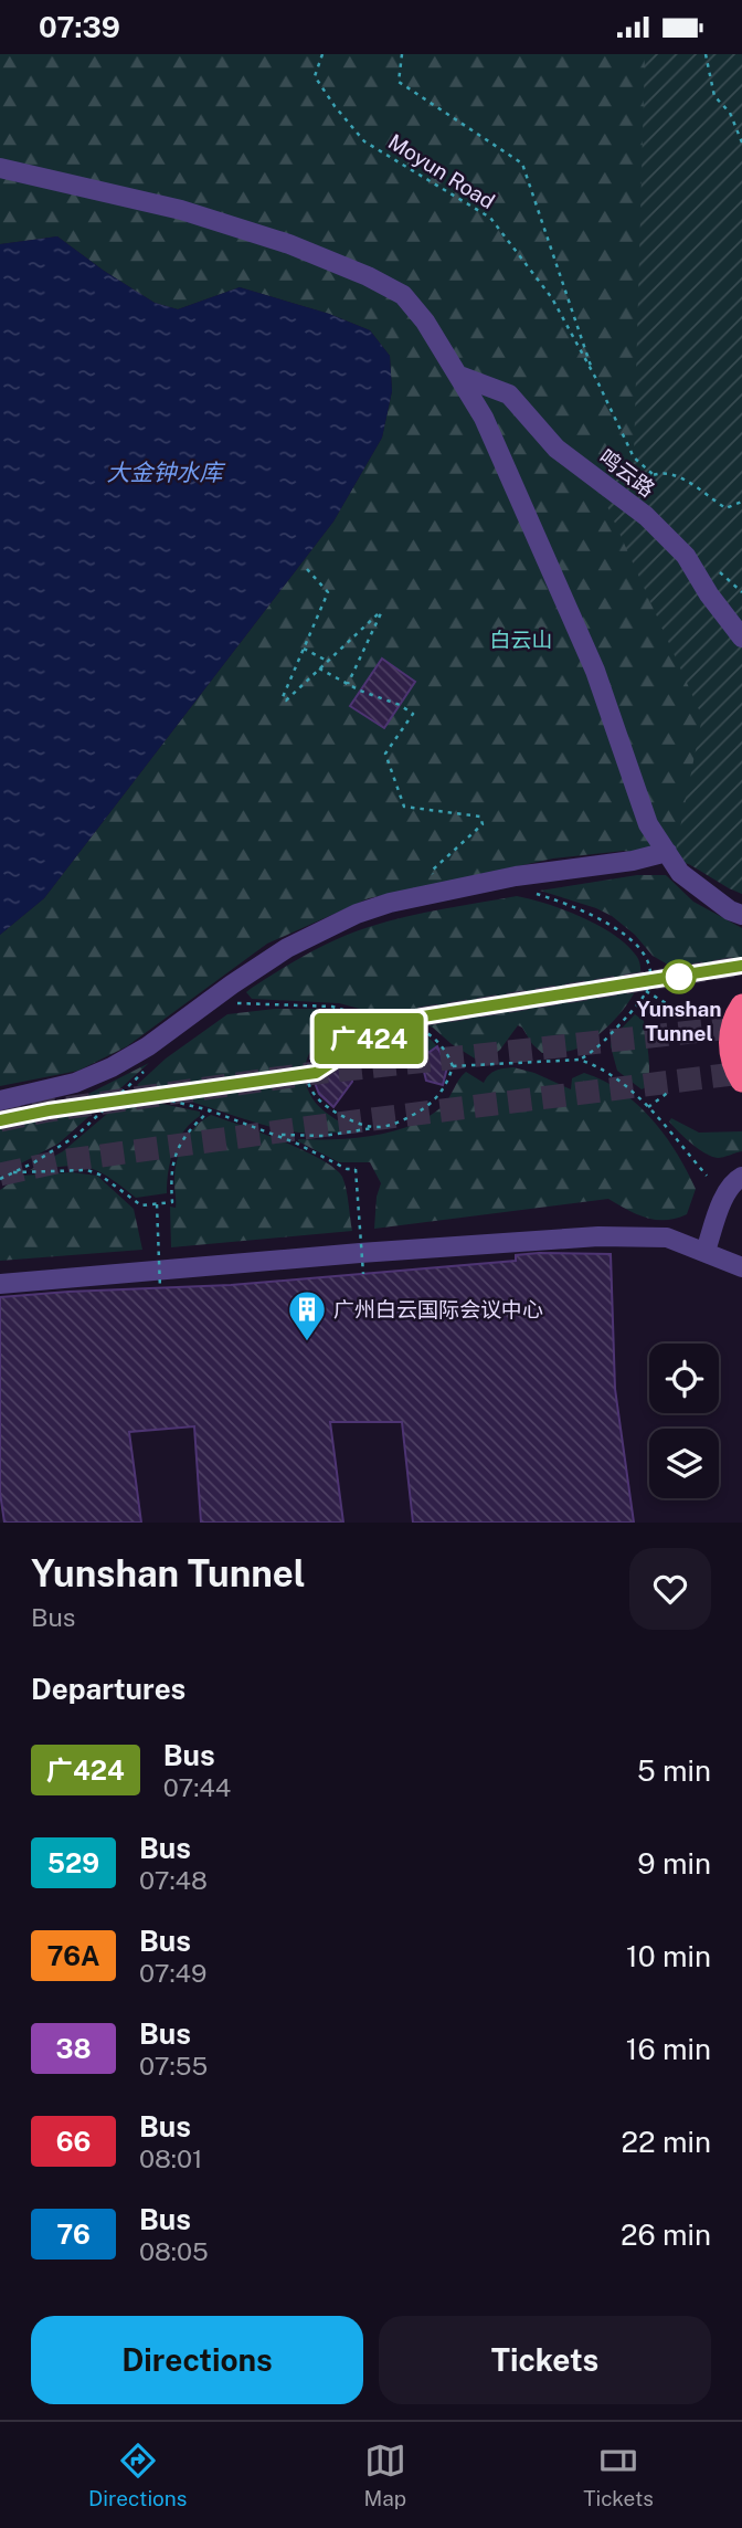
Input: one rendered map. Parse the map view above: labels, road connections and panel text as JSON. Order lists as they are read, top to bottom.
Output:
{
  "streets": {
    "street": ["鸣云路"],
    "path": ["Moyun Road"]
  },
  "water": ["大金钟水库"],
  "parks": ["白云山"],
  "places": {
    "other": ["Yunshan Tunnel"],
    "building": ["广州白云国际会议中心"]
  },
  "lines": ["bus line 广424"],
  "page": {
    "status": "07:39",
    "on_map": "广424",
    "heading": [
      ["Yunshan Tunnel", "Bus"],
      "Departures"
    ],
    "list": [
      {
        "mark": "广424",
        "name": "Bus",
        "note": "07:44",
        "value": "5 min"
      },
      {
        "mark": "529",
        "name": "Bus",
        "note": "07:48",
        "value": "9 min"
      },
      {
        "mark": "76A",
        "name": "Bus",
        "note": "07:49",
        "value": "10 min"
      },
      {
        "mark": "38",
        "name": "Bus",
        "note": "07:55",
        "value": "16 min"
      },
      {
        "mark": "66",
        "name": "Bus",
        "note": "08:01",
        "value": "22 min"
      },
      {
        "mark": "76",
        "name": "Bus",
        "note": "08:05",
        "value": "26 min"
      }
    ],
    "buttons": ["Directions", "Tickets"],
    "tabs": ["Directions", "Map", "Tickets"]
  }
}
